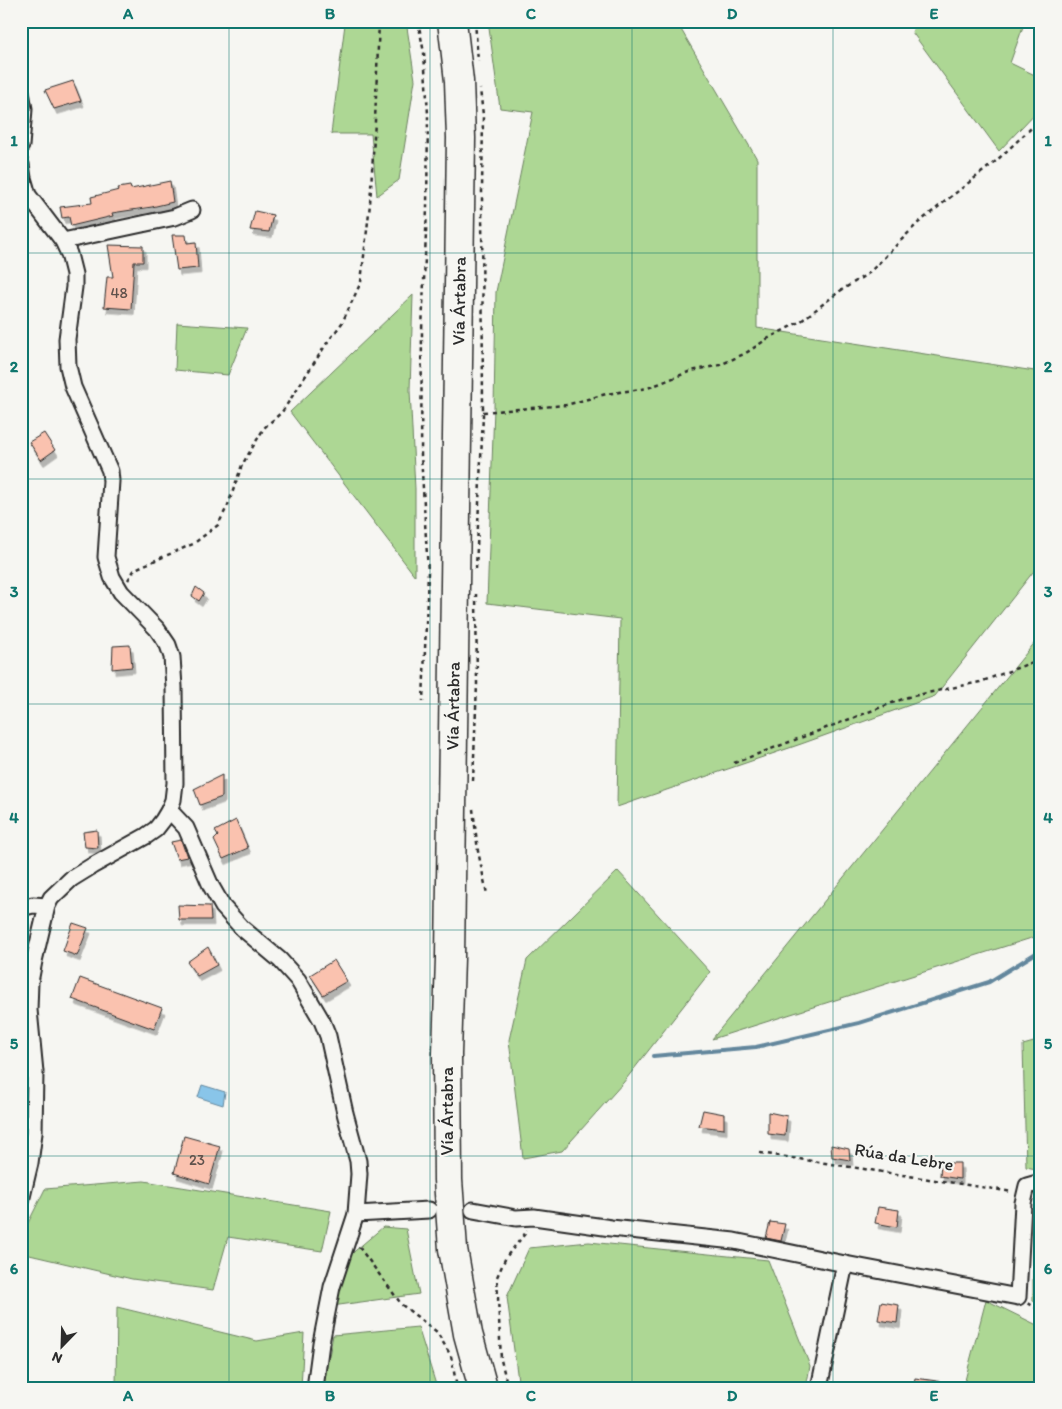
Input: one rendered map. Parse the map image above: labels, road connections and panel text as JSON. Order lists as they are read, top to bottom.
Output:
{
  "streets": {
    "highway": ["Vía Ártabra"],
    "path": ["Rúa da Lebre"]
  },
  "house_numbers": ["48", "23"],
  "north": "bottom left",
  "grid": {
    "columns": [
      "A",
      "B",
      "C",
      "D",
      "E"
    ],
    "rows": [
      "1",
      "2",
      "3",
      "4",
      "5",
      "6"
    ]
  }
}
